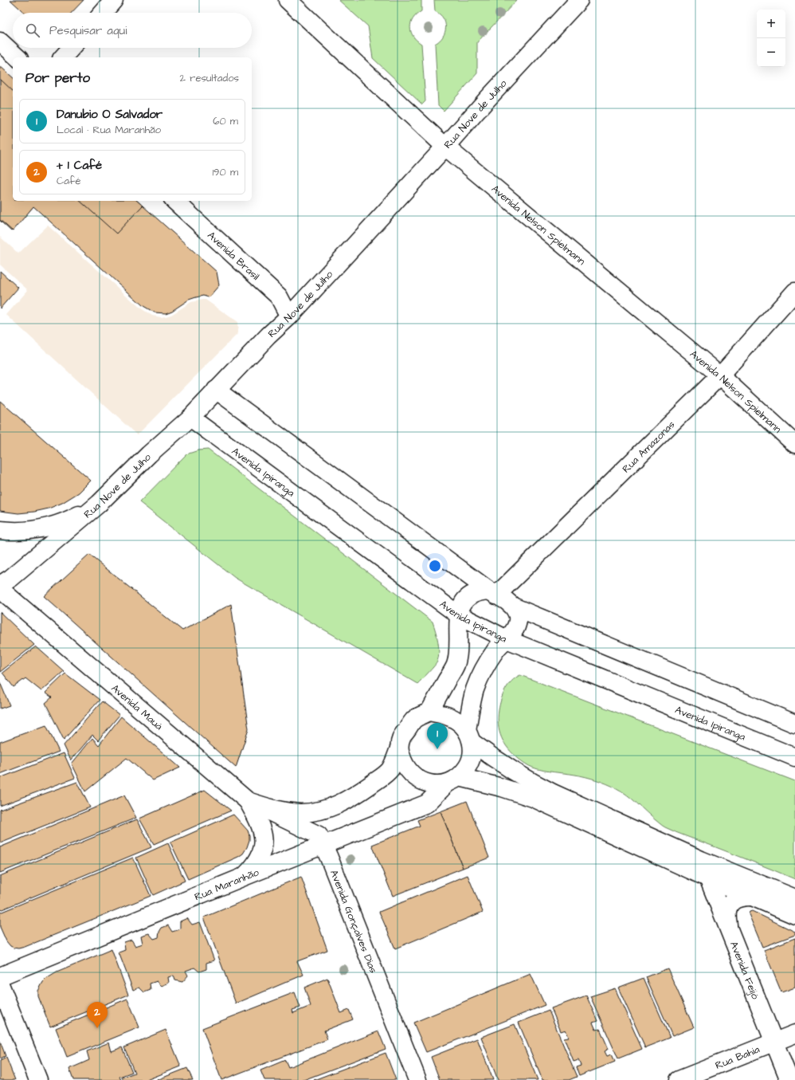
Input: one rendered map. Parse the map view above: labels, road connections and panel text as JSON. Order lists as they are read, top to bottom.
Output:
{
  "streets": {
    "main road": [
      "Rua Nove de Julho",
      "Avenida Nelson Spielmann",
      "Avenida Brasil",
      "Rua Amazonas",
      "Avenida Ipiranga",
      "Avenida Mauá",
      "Rua Maranhão",
      "Avenida Gonçalves Dias",
      "Avenida Feijó",
      "Rua Bahia"
    ]
  },
  "crossings": [
    ["Rua Nove de Julho", "Avenida Nelson Spielmann"],
    ["Rua Nove de Julho", "Avenida Brasil"],
    ["Rua Nove de Julho", "Avenida Ipiranga"],
    ["Avenida Nelson Spielmann", "Rua Amazonas"],
    ["Avenida Mauá", "Rua Maranhão"],
    ["Avenida Mauá", "Avenida Gonçalves Dias"],
    ["Rua Maranhão", "Avenida Gonçalves Dias"],
    ["Avenida Feijó", "Rua Bahia"]
  ],
  "page": {
    "map_buttons": ["+", "−"],
    "search": "Pesquisar aqui",
    "heading": ["Por perto", "2 resultados"],
    "list": [
      {
        "mark": "1",
        "name": "Danubio O Salvador",
        "note": "Local · Rua Maranhão",
        "value": "60 m"
      },
      {
        "mark": "2",
        "name": "+ 1 Café",
        "note": "Café",
        "value": "190 m"
      }
    ],
    "pins": ["1", "2"]
  }
}
